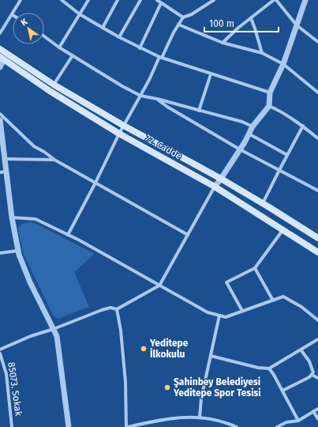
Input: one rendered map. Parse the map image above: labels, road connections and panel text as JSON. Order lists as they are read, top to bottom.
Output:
{
  "streets": {
    "main road": ["72. Cadde"],
    "street": ["85073. Sokak"]
  },
  "places": ["Yeditepe İlkokulu", "Şahinbey Belediyesi Yeditepe Spor Tesisi"],
  "scale_bar": "100 m",
  "north": "top left"
}
